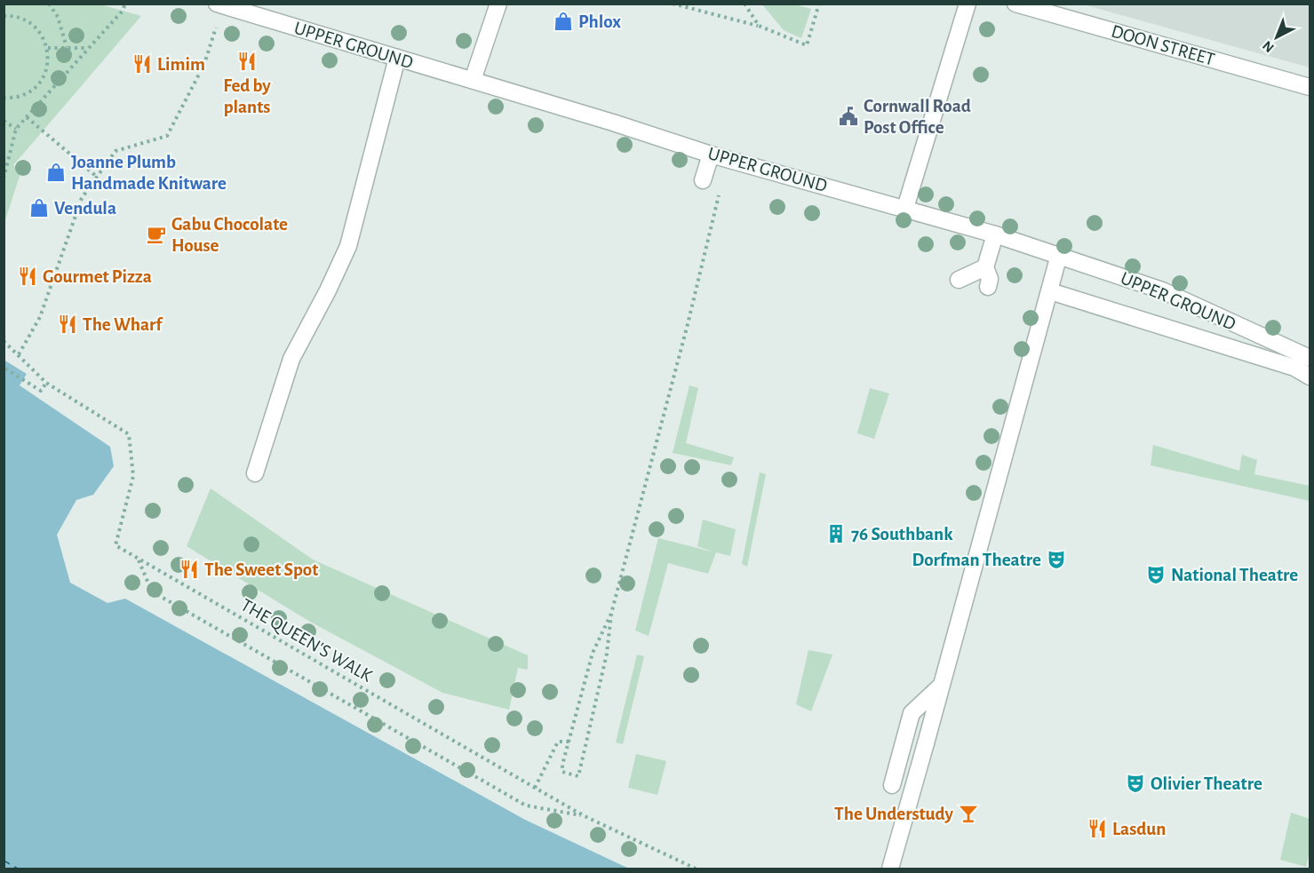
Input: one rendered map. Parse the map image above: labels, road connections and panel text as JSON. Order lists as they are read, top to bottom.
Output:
{
  "streets": {
    "street": ["UPPER GROUND", "DOON STREET"],
    "path": ["THE QUEEN'S WALK"]
  },
  "places": {
    "shop": ["Phlox", "Joanne Plumb Handmade Knitware", "Vendula"],
    "restaurant": [
      "Fed by plants",
      "Limim",
      "Gourmet Pizza",
      "The Wharf",
      "The Sweet Spot",
      "Lasdun"
    ],
    "public building": ["Cornwall Road Post Office"],
    "cafe": ["Gabu Chocolate House"],
    "building": ["76 Southbank"],
    "theatre": ["Dorfman Theatre", "National Theatre", "Olivier Theatre"],
    "bar": ["The Understudy"]
  },
  "north": "bottom left"
}
